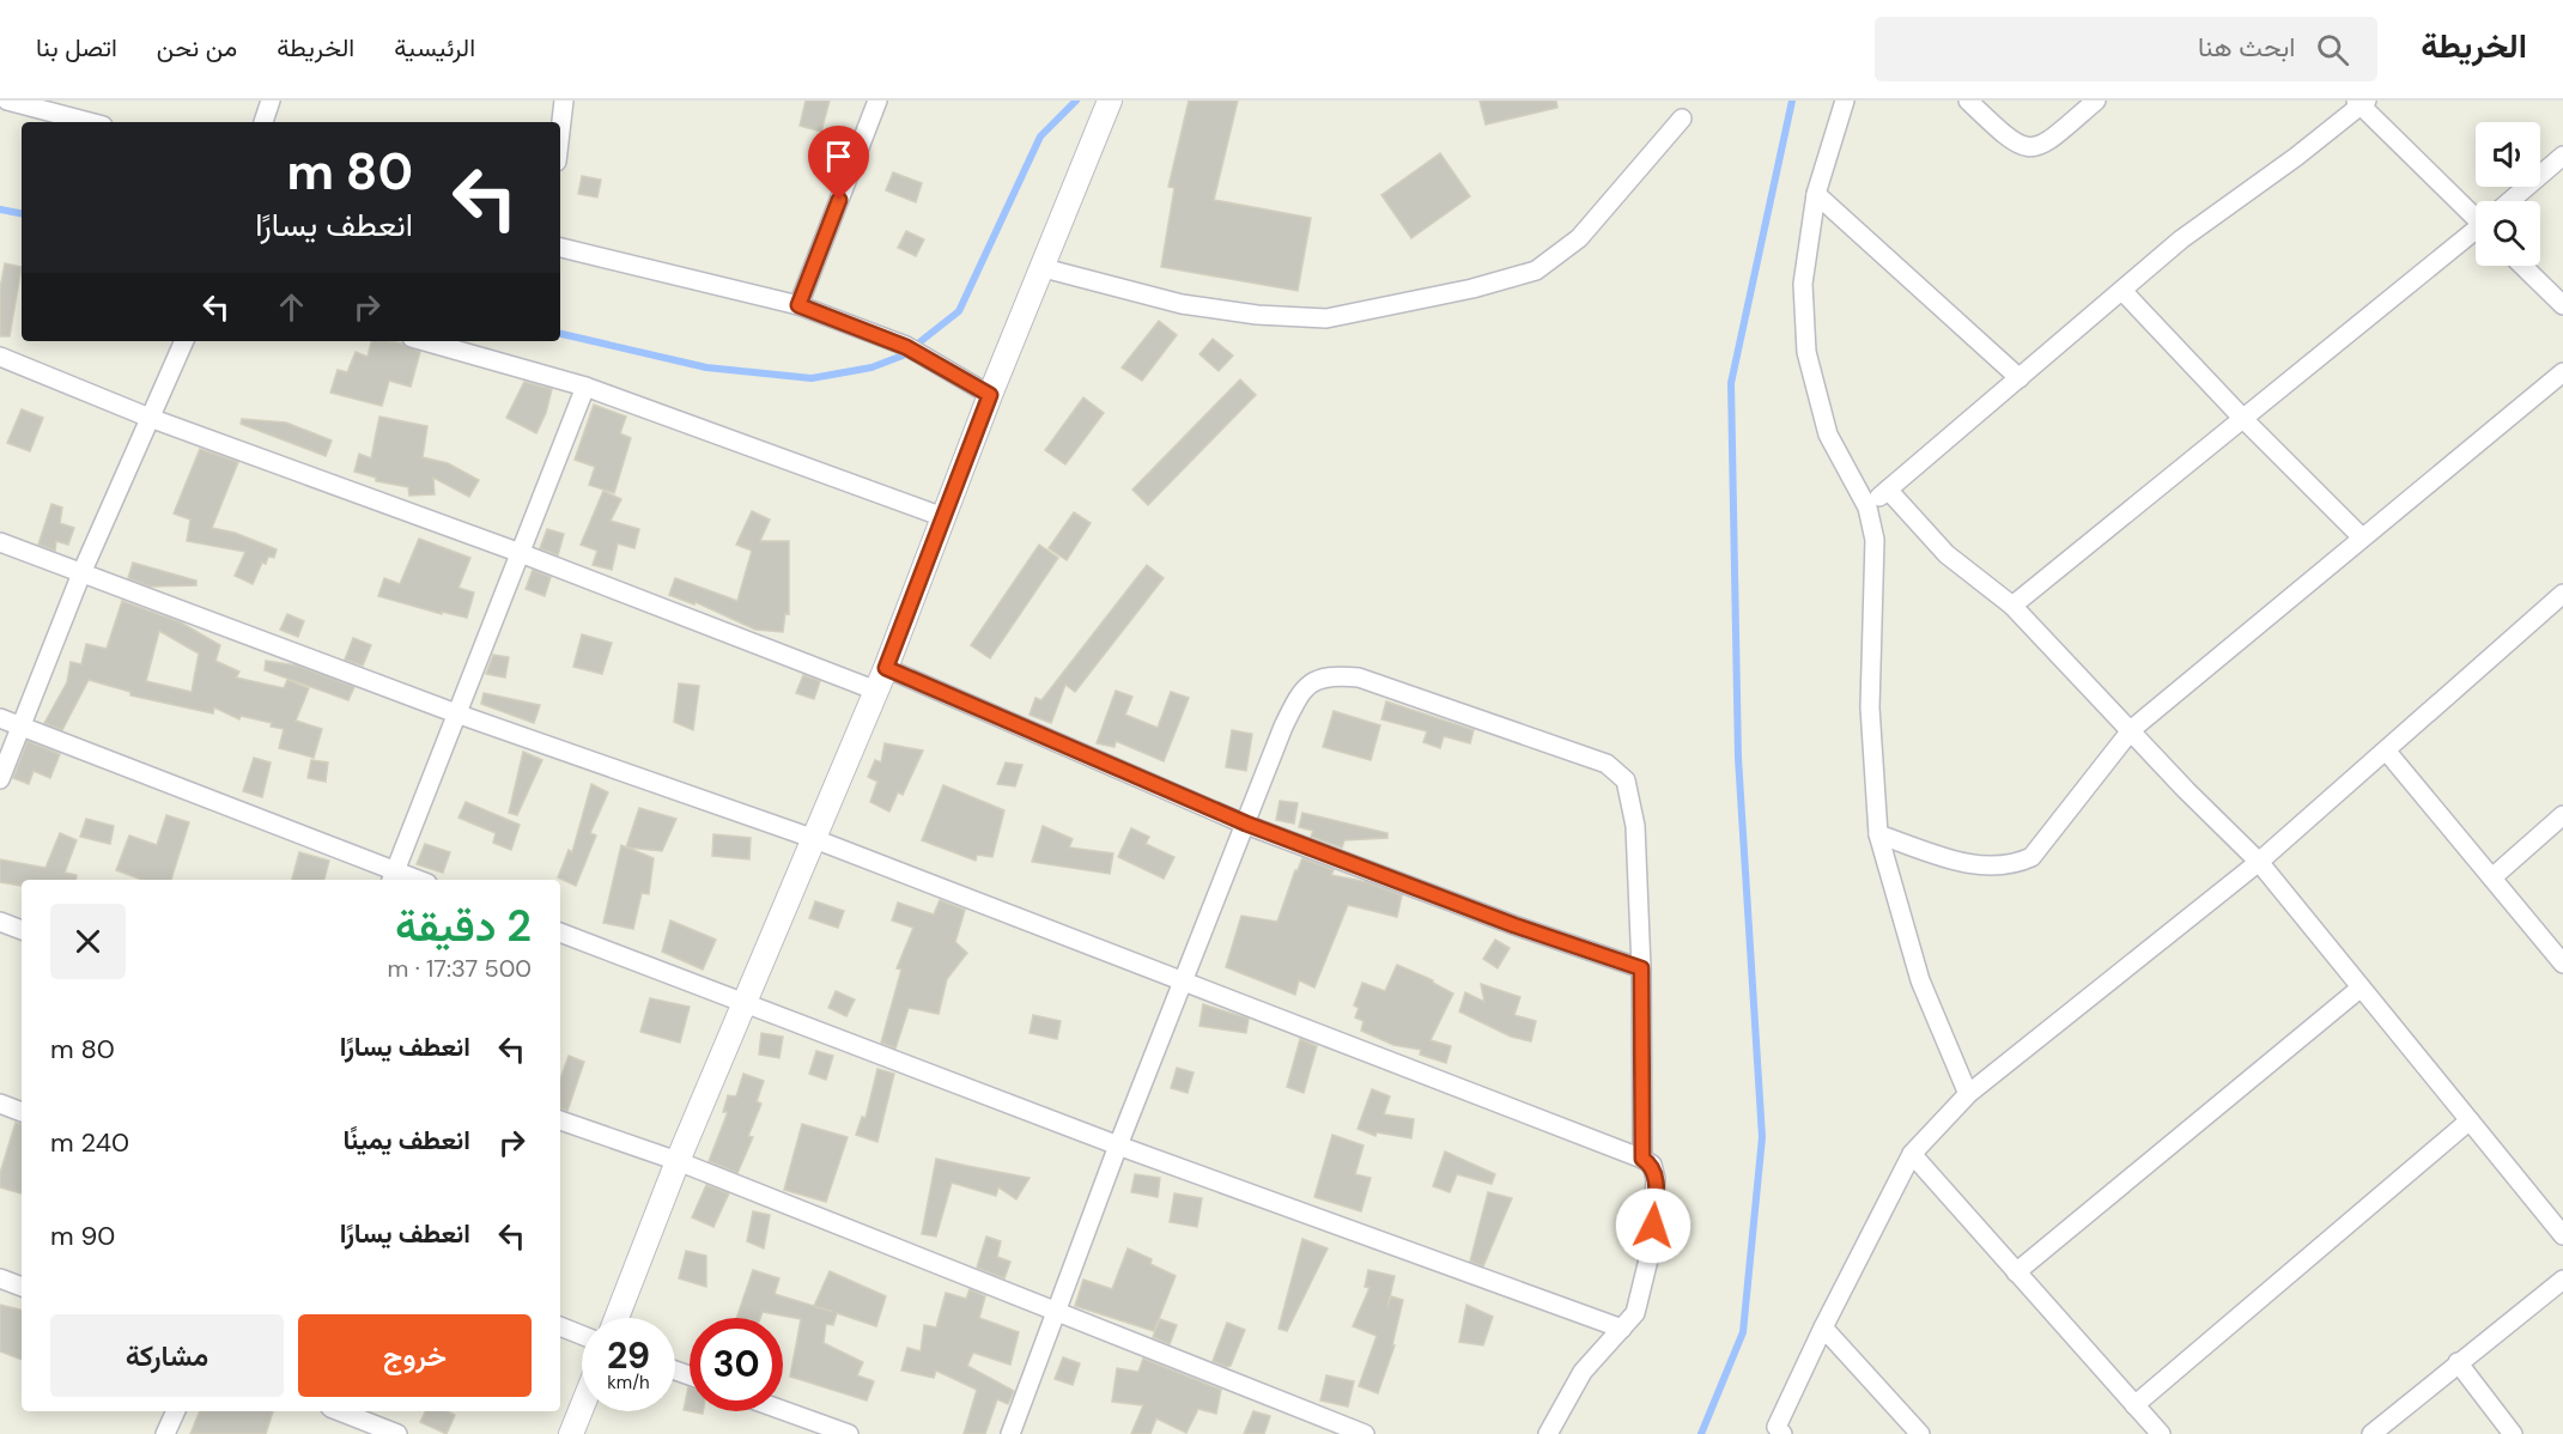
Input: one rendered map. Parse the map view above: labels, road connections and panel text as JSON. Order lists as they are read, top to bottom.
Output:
{
  "page": {
    "header": "الخريطة",
    "search": "ابحث هنا",
    "nav": [
      "الرئيسية",
      "الخريطة",
      "من نحن",
      "اتصل بنا"
    ],
    "turn": ["80 m", "انعطف يسارًا"],
    "heading": ["2 دقيقة", "500 m · 17:37"],
    "list": [
      {
        "name": "انعطف يسارًا",
        "value": "80 m"
      },
      {
        "name": "انعطف يمينًا",
        "value": "240 m"
      },
      {
        "name": "انعطف يسارًا",
        "value": "90 m"
      }
    ],
    "buttons": ["خروج", "مشاركة"],
    "speed": "29 km/h",
    "limit": "30"
  }
}
